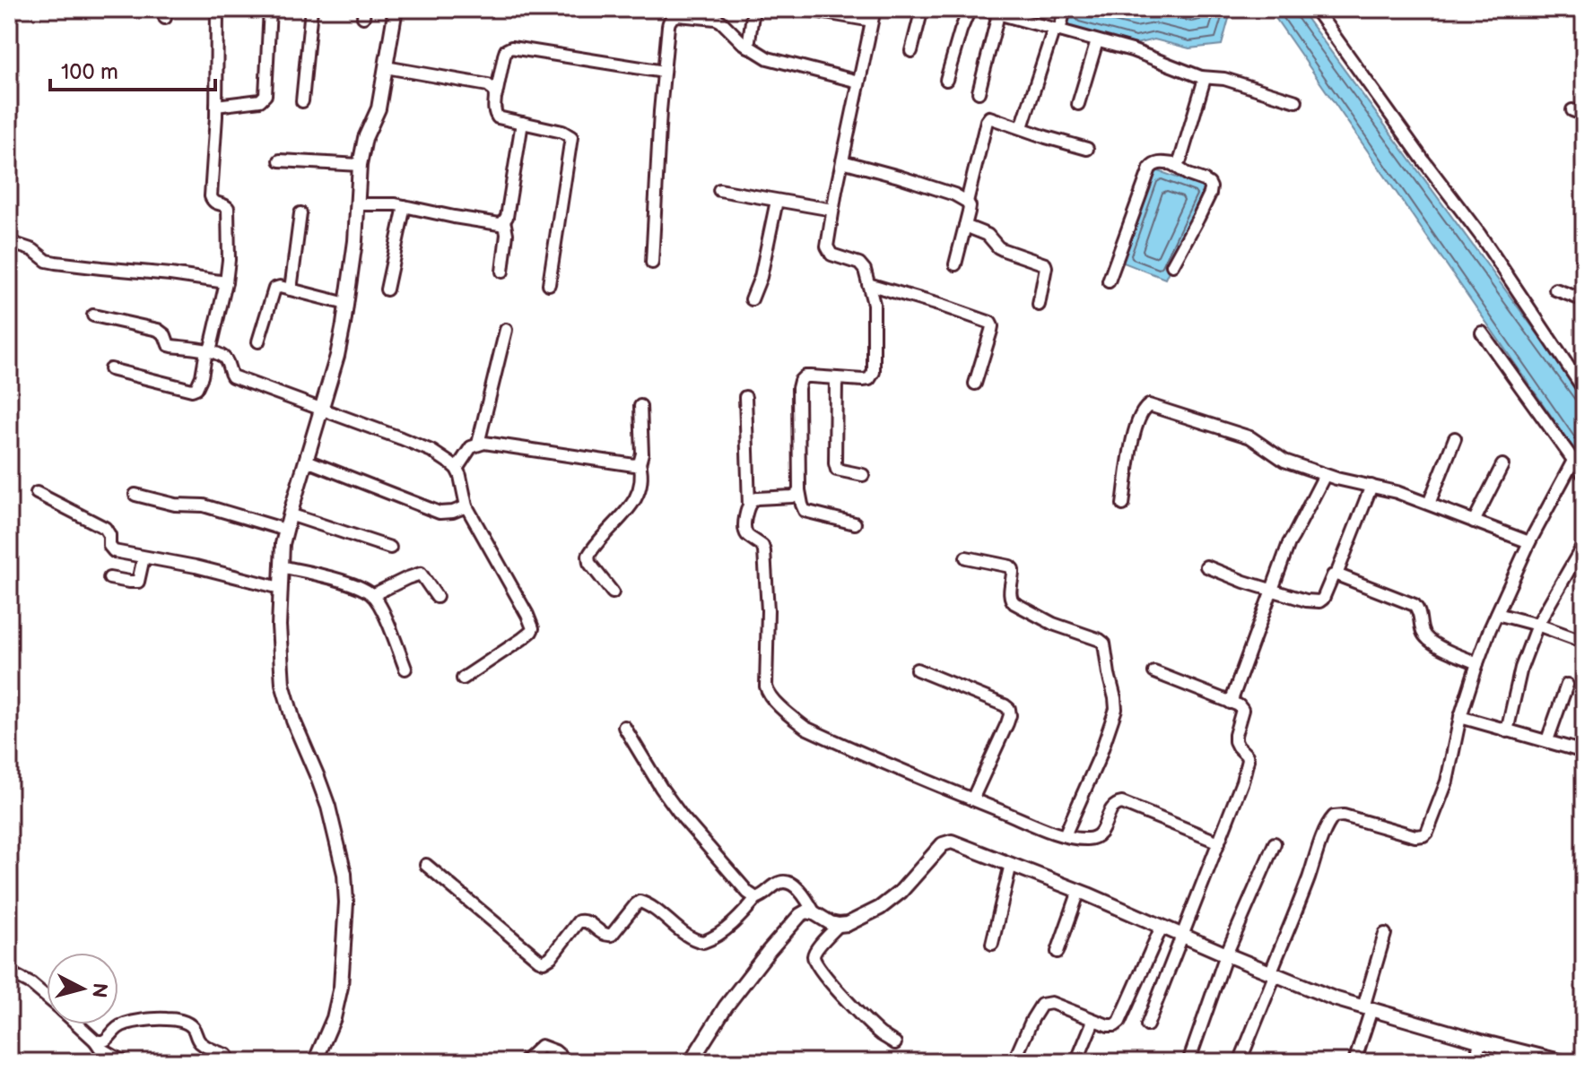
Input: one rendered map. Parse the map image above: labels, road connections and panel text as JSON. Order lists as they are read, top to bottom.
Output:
{
  "scale_bar": "100 m",
  "north": "right"
}
